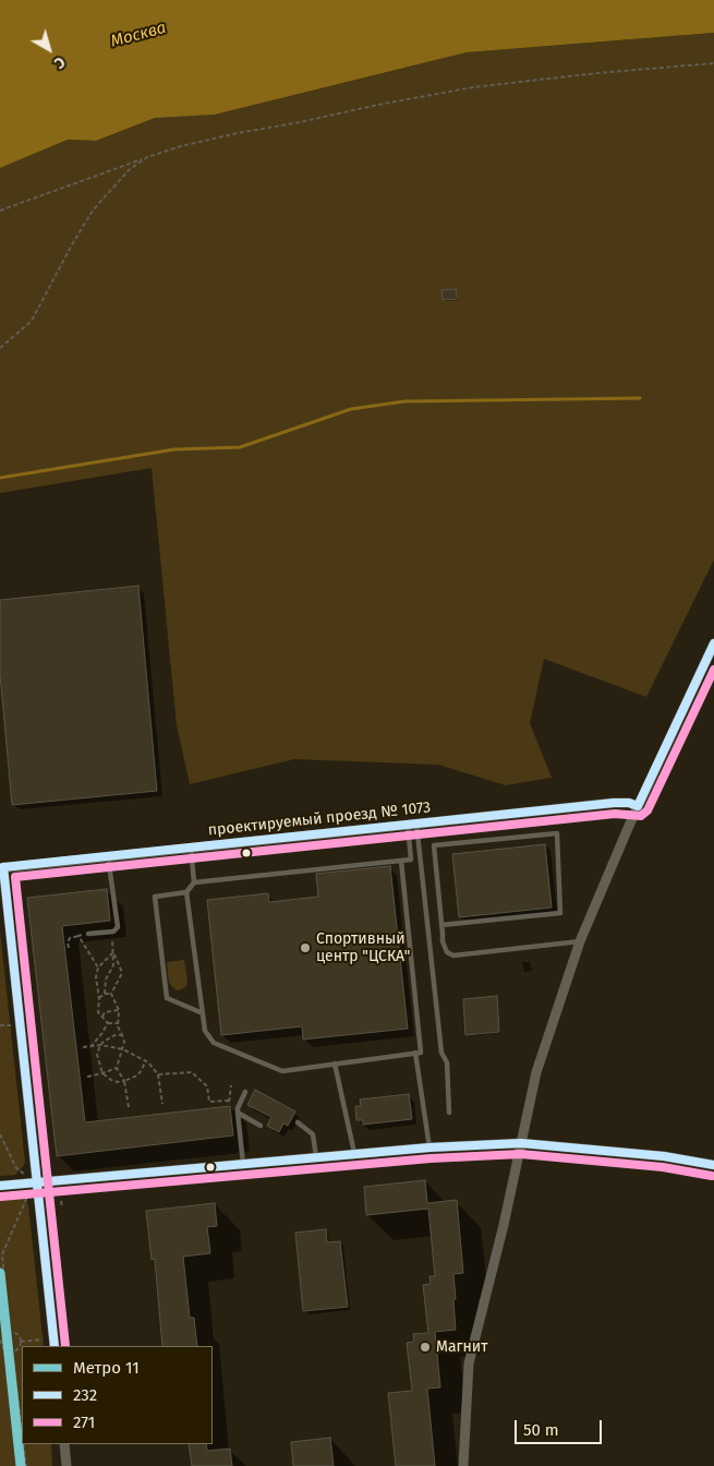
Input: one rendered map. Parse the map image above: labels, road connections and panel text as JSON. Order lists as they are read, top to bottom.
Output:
{
  "streets": {
    "street": ["проектируемый проезд № 1073"]
  },
  "water": ["Москва"],
  "places": ["Спортивный центр \"ЦСКА\"", "Магнит"],
  "lines": ["transit line 232", "transit line 271", "metro line 11"],
  "legend": ["Метро 11", "232", "271"],
  "scale_bar": "50 m",
  "north": "bottom right"
}
